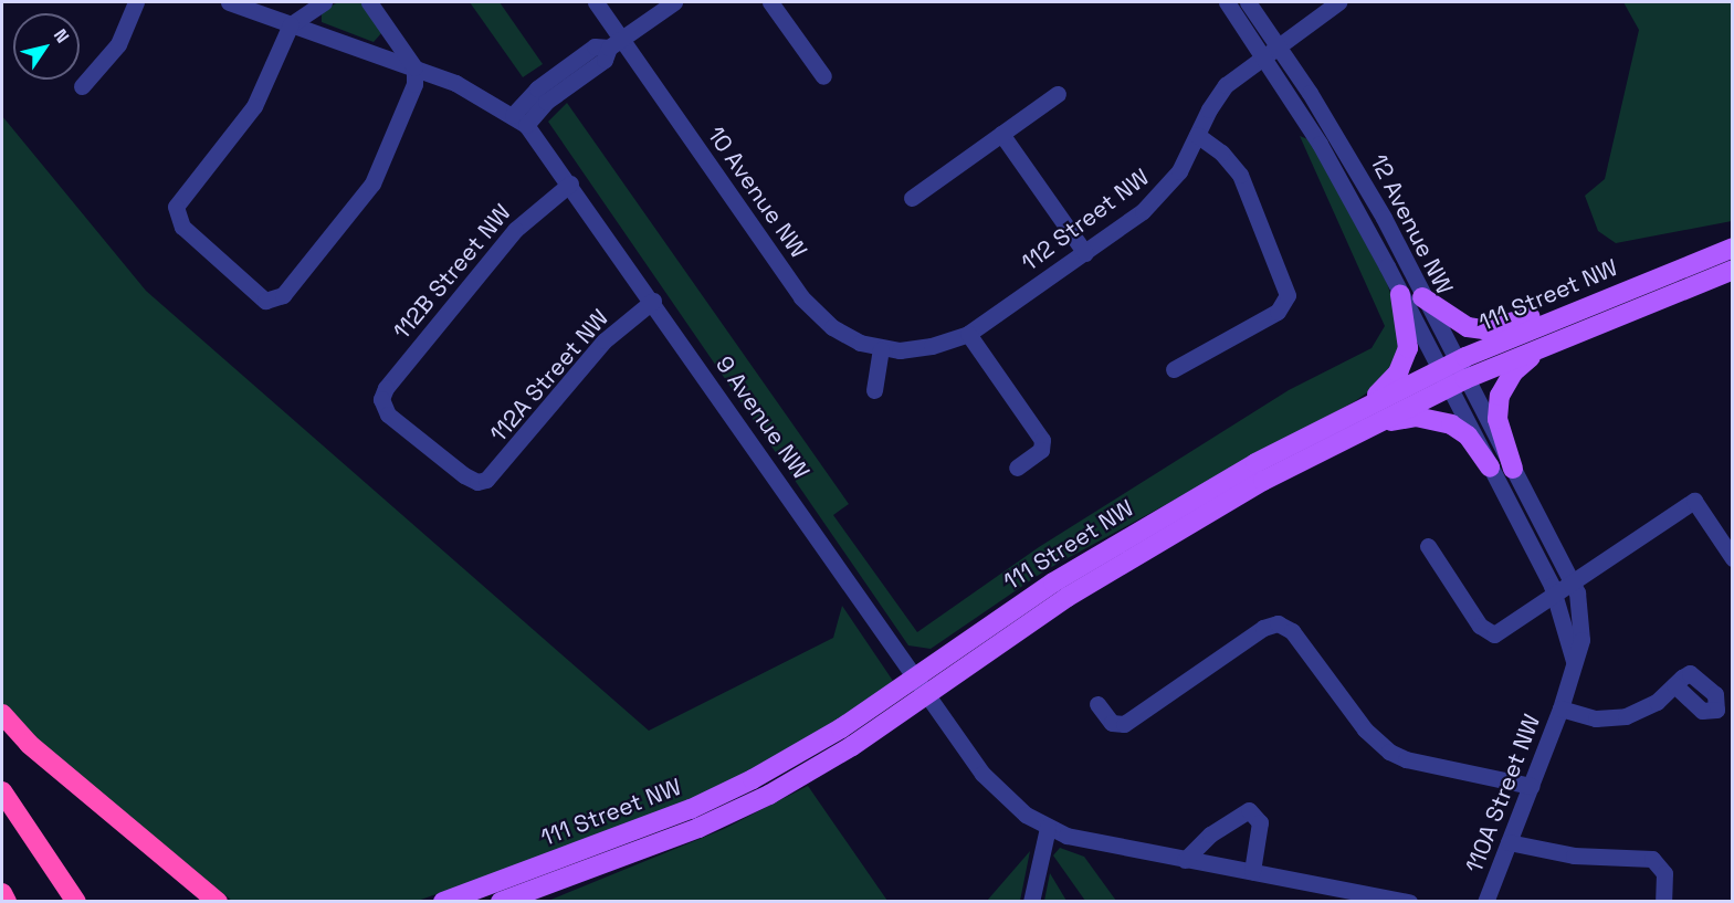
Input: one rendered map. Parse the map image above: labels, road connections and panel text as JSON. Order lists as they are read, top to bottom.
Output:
{
  "streets": {
    "main road": ["111 Street NW"],
    "street": [
      "10 Avenue NW",
      "112 Street NW",
      "12 Avenue NW",
      "112B Street NW",
      "112A Street NW",
      "9 Avenue NW",
      "110A Street NW"
    ]
  },
  "crossings": [
    ["10 Avenue NW", "112 Street NW"],
    ["112 Street NW", "12 Avenue NW"],
    ["12 Avenue NW", "111 Street NW"],
    ["12 Avenue NW", "110A Street NW"],
    ["112B Street NW", "112A Street NW"],
    ["112B Street NW", "9 Avenue NW"],
    ["111 Street NW", "9 Avenue NW"],
    ["112A Street NW", "9 Avenue NW"]
  ],
  "north": "top right"
}
